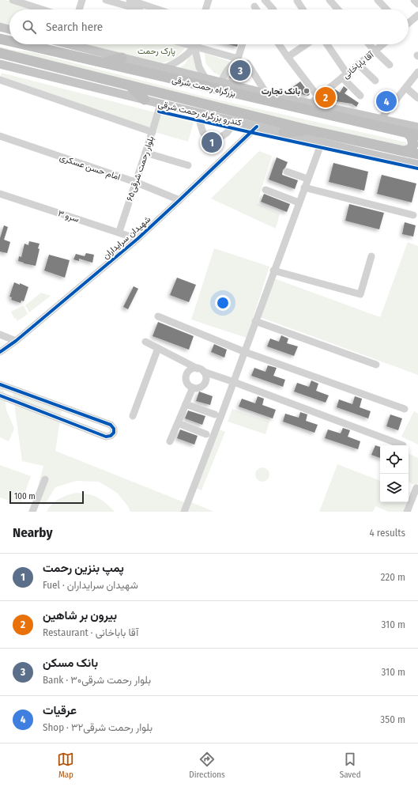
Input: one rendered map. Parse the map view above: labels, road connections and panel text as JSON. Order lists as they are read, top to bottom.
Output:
{
  "streets": {
    "highway": ["بزرگراه رحمت شرقی"],
    "main road": ["کندرو بزرگراه رحمت شرقی"],
    "street": [
      "آقا باباخانی",
      "امام حسن عسکری",
      "بلوار رحمت شرقی۶۵",
      "سرو ۳",
      "شهیدان سرایداران"
    ]
  },
  "crossings": [
    ["کندرو بزرگراه رحمت شرقی", "بلوار رحمت شرقی۶۵"],
    ["کندرو بزرگراه رحمت شرقی", "شهیدان سرایداران"],
    ["امام حسن عسکری", "بلوار رحمت شرقی۶۵"],
    ["امام حسن عسکری", "شهیدان سرایداران"],
    ["بلوار رحمت شرقی۶۵", "سرو ۳"],
    ["سرو ۳", "شهیدان سرایداران"]
  ],
  "parks": ["پارک رحمت"],
  "places": ["بانک تجارت"],
  "scale_bar": "100 m",
  "page": {
    "search": "Search here",
    "pins": [
      "3",
      "2",
      "4",
      "1"
    ],
    "scale": "100 m",
    "heading": ["Nearby", "4 results"],
    "list": [
      {
        "mark": "1",
        "name": "پمپ بنزین رحمت",
        "note": "Fuel · شهیدان سرایداران",
        "value": "220 m"
      },
      {
        "mark": "2",
        "name": "بیرون بر شاهین",
        "note": "Restaurant · آقا باباخانی",
        "value": "310 m"
      },
      {
        "mark": "3",
        "name": "بانک مسکن",
        "note": "Bank · بلوار رحمت شرقی۳۰",
        "value": "310 m"
      },
      {
        "mark": "4",
        "name": "عرقیات",
        "note": "Shop · بلوار رحمت شرقی۳۲",
        "value": "350 m"
      }
    ],
    "nav": ["Map", "Directions", "Saved"]
  }
}
